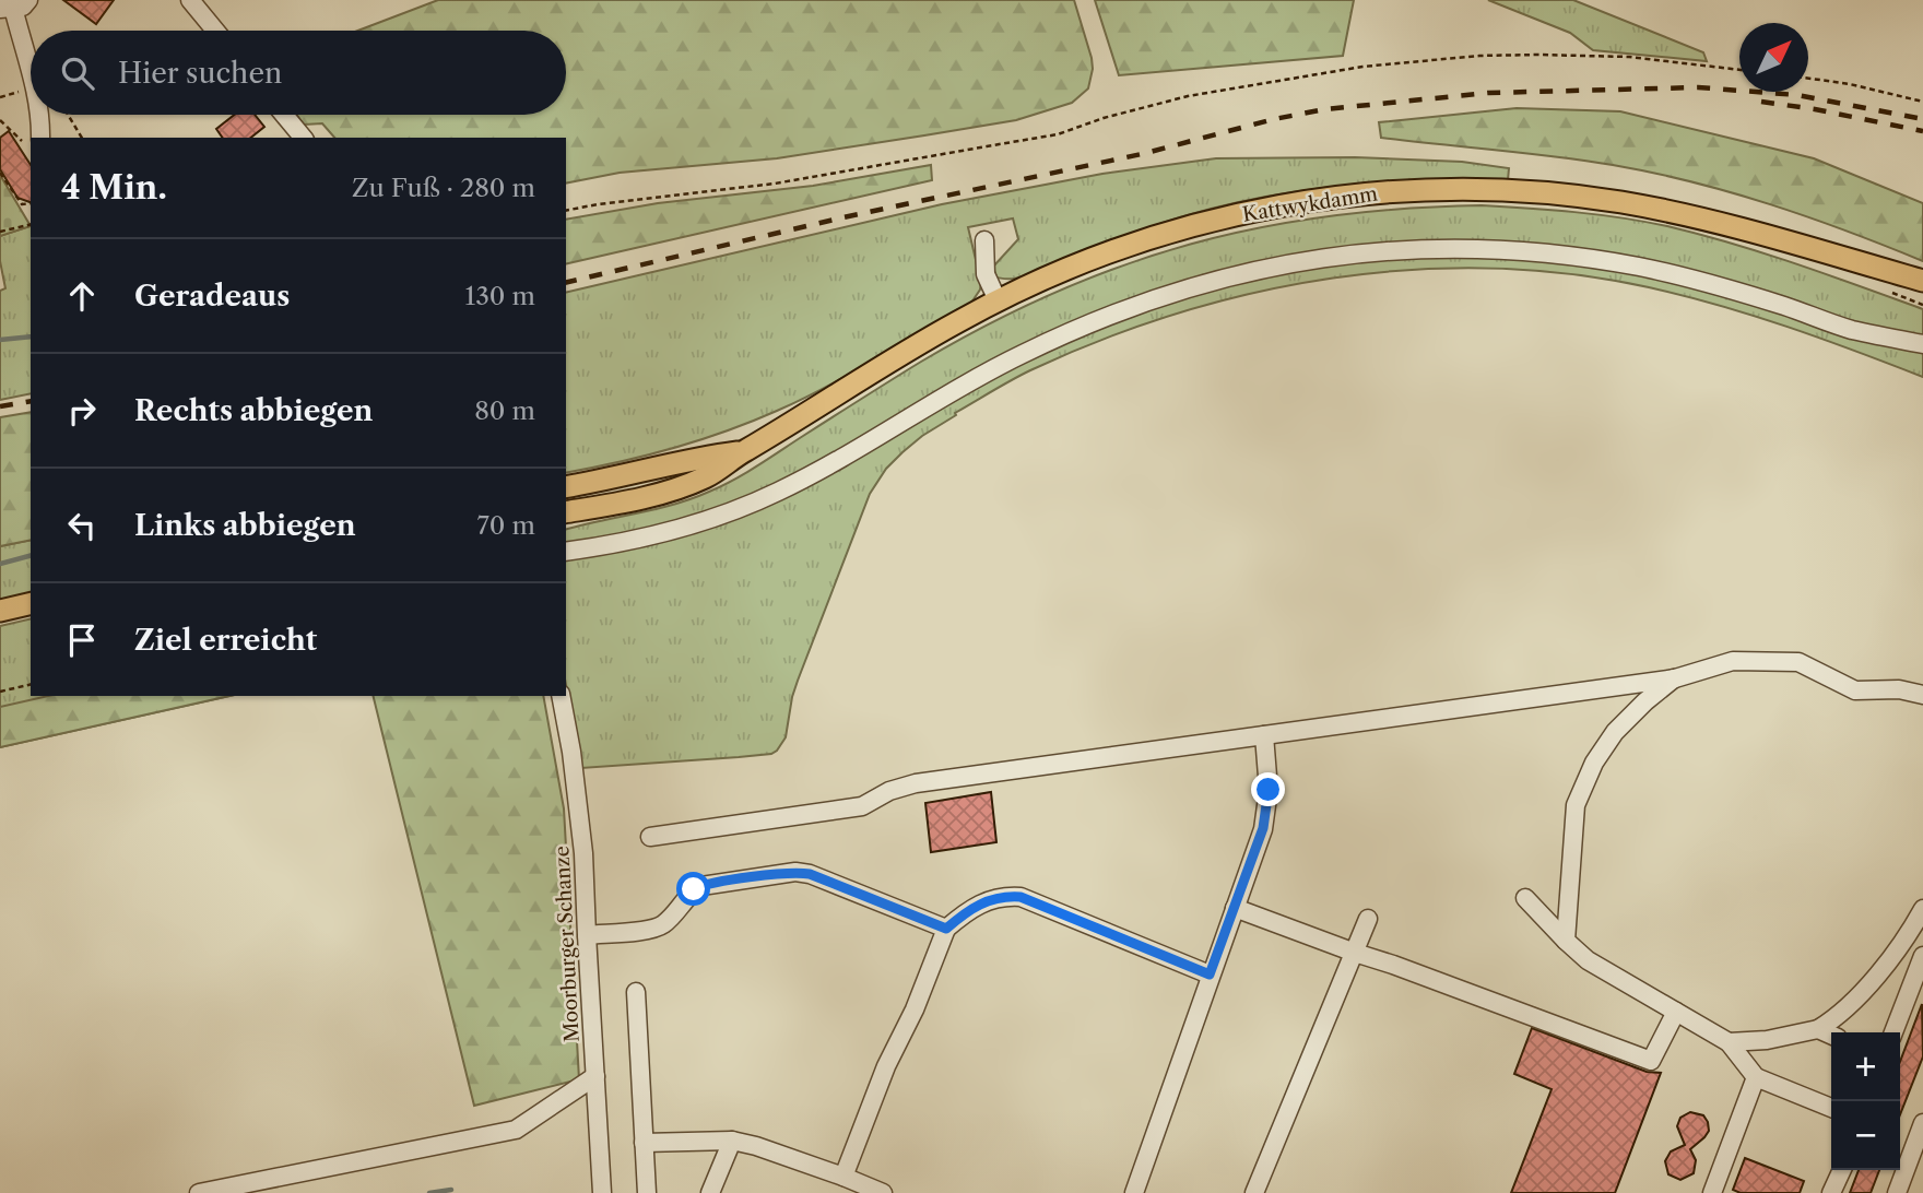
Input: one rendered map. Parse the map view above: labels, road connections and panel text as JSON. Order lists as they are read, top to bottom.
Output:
{
  "streets": {
    "main road": ["Kattwykdamm"],
    "street": ["Moorburger Schanze"]
  },
  "north": "top right",
  "page": {
    "search": "Hier suchen",
    "heading": ["4 Min.", "Zu Fuß · 280 m"],
    "list": [
      ["Geradeaus", "130 m"],
      ["Rechts abbiegen", "80 m"],
      ["Links abbiegen", "70 m"],
      "Ziel erreicht"
    ],
    "map_buttons": ["+", "−"]
  }
}
